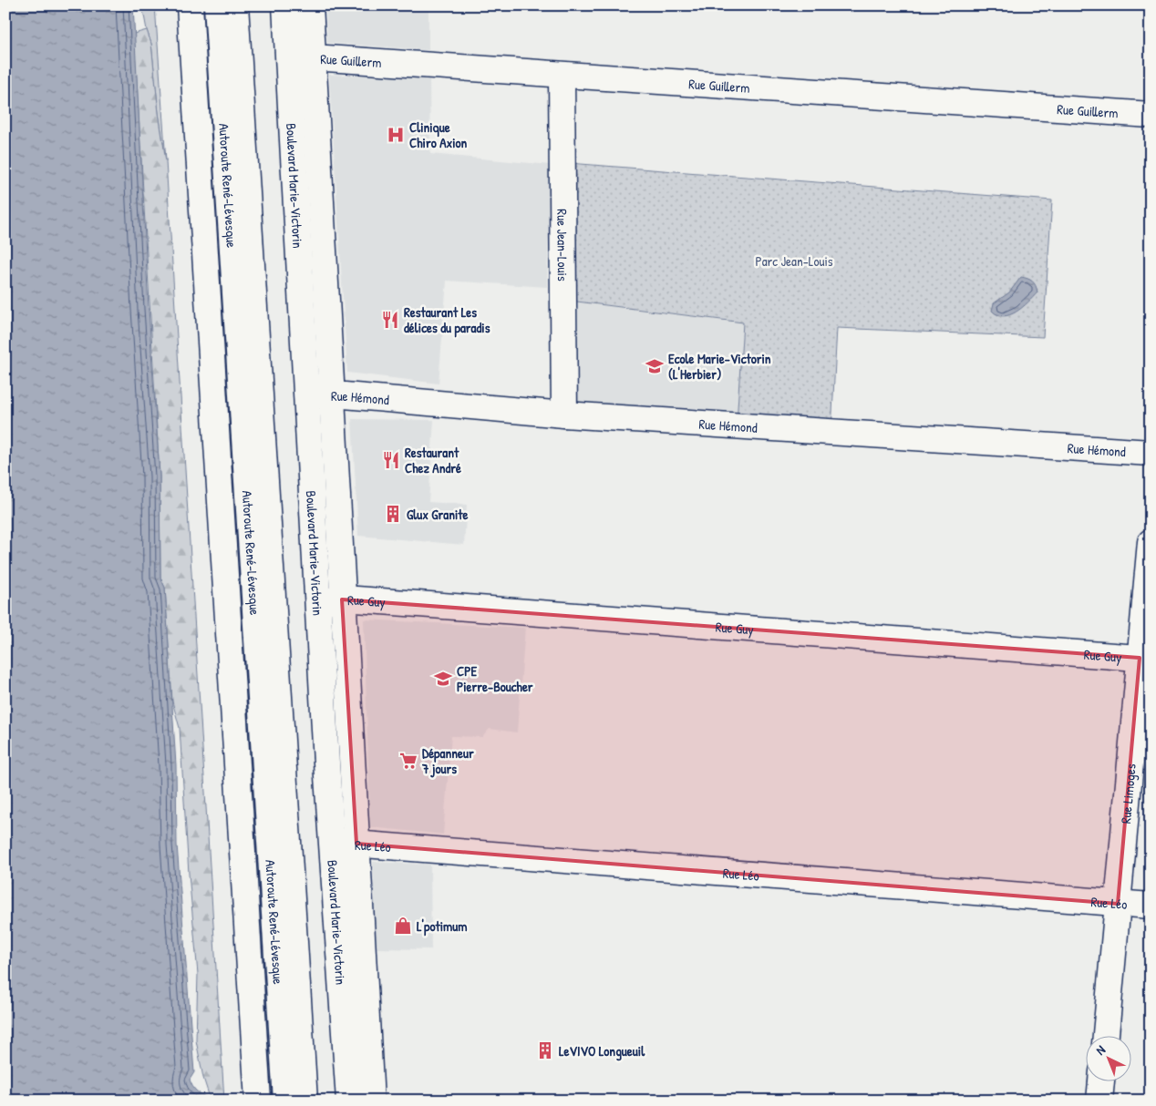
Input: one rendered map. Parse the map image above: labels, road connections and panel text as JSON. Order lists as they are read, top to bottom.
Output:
{
  "streets": {
    "main road": [
      "Rue Guillerm",
      "Autoroute René-Lévesque",
      "Boulevard Marie-Victorin",
      "Rue Jean-Louis",
      "Rue Hémond",
      "Rue Guy",
      "Rue Limoges",
      "Rue Léo"
    ]
  },
  "crossings": [
    ["Rue Guillerm", "Boulevard Marie-Victorin"],
    ["Rue Guillerm", "Rue Jean-Louis"],
    ["Boulevard Marie-Victorin", "Rue Hémond"],
    ["Boulevard Marie-Victorin", "Rue Guy"],
    ["Boulevard Marie-Victorin", "Rue Léo"],
    ["Rue Jean-Louis", "Rue Hémond"],
    ["Rue Guy", "Rue Limoges"],
    ["Rue Limoges", "Rue Léo"]
  ],
  "parks": ["Parc Jean-Louis"],
  "places": {
    "hospital": ["Clinique Chiro Axion"],
    "restaurant": ["Restaurant Les délices du paradis", "Restaurant Chez André"],
    "school or university": ["Ecole Marie-Victorin (L'Herbier)", "CPE Pierre-Boucher"],
    "building": ["Glux Granite", "LeVIVO Longueuil"],
    "supermarket": ["Dépanneur 7 jours"],
    "shop": ["L'potimum"]
  },
  "north": "top left"
}
